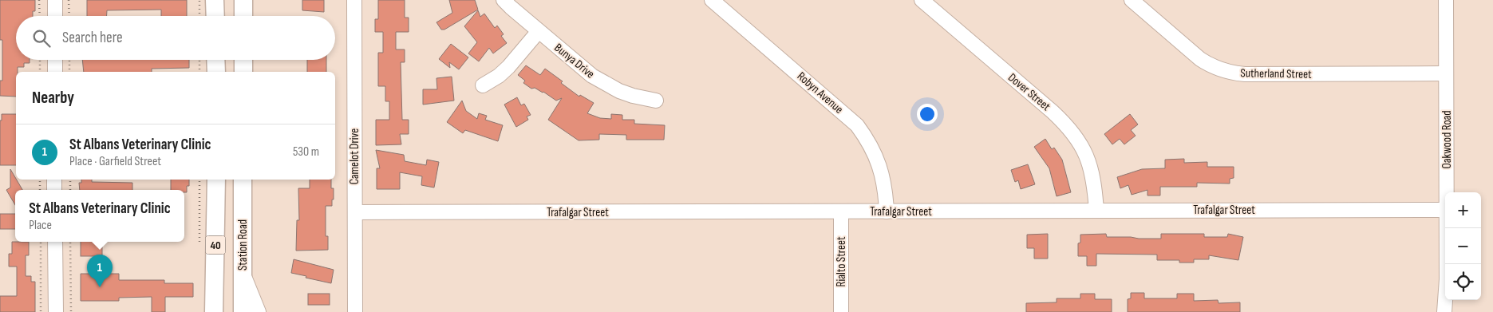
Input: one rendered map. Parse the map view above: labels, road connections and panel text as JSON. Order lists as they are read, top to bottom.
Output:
{
  "streets": {
    "main road": ["40", "Station Road"],
    "street": [
      "Bunya Drive",
      "Sutherland Street",
      "Dover Street",
      "Robyn Avenue",
      "Oakwood Road",
      "Camelot Drive",
      "Trafalgar Street",
      "Rialto Street"
    ]
  },
  "crossings": [
    ["Sutherland Street", "Oakwood Road"],
    ["Dover Street", "Trafalgar Street"],
    ["Robyn Avenue", "Trafalgar Street"],
    ["Camelot Drive", "Trafalgar Street"],
    ["Trafalgar Street", "Rialto Street"]
  ],
  "page": {
    "search": "Search here",
    "heading": "Nearby",
    "list": [
      {
        "mark": "1",
        "name": "St Albans Veterinary Clinic",
        "note": "Place · Garfield Street",
        "value": "530 m"
      }
    ],
    "popup": ["St Albans Veterinary Clinic", "Place"],
    "map_buttons": ["+", "−"],
    "pins": "1"
  }
}
